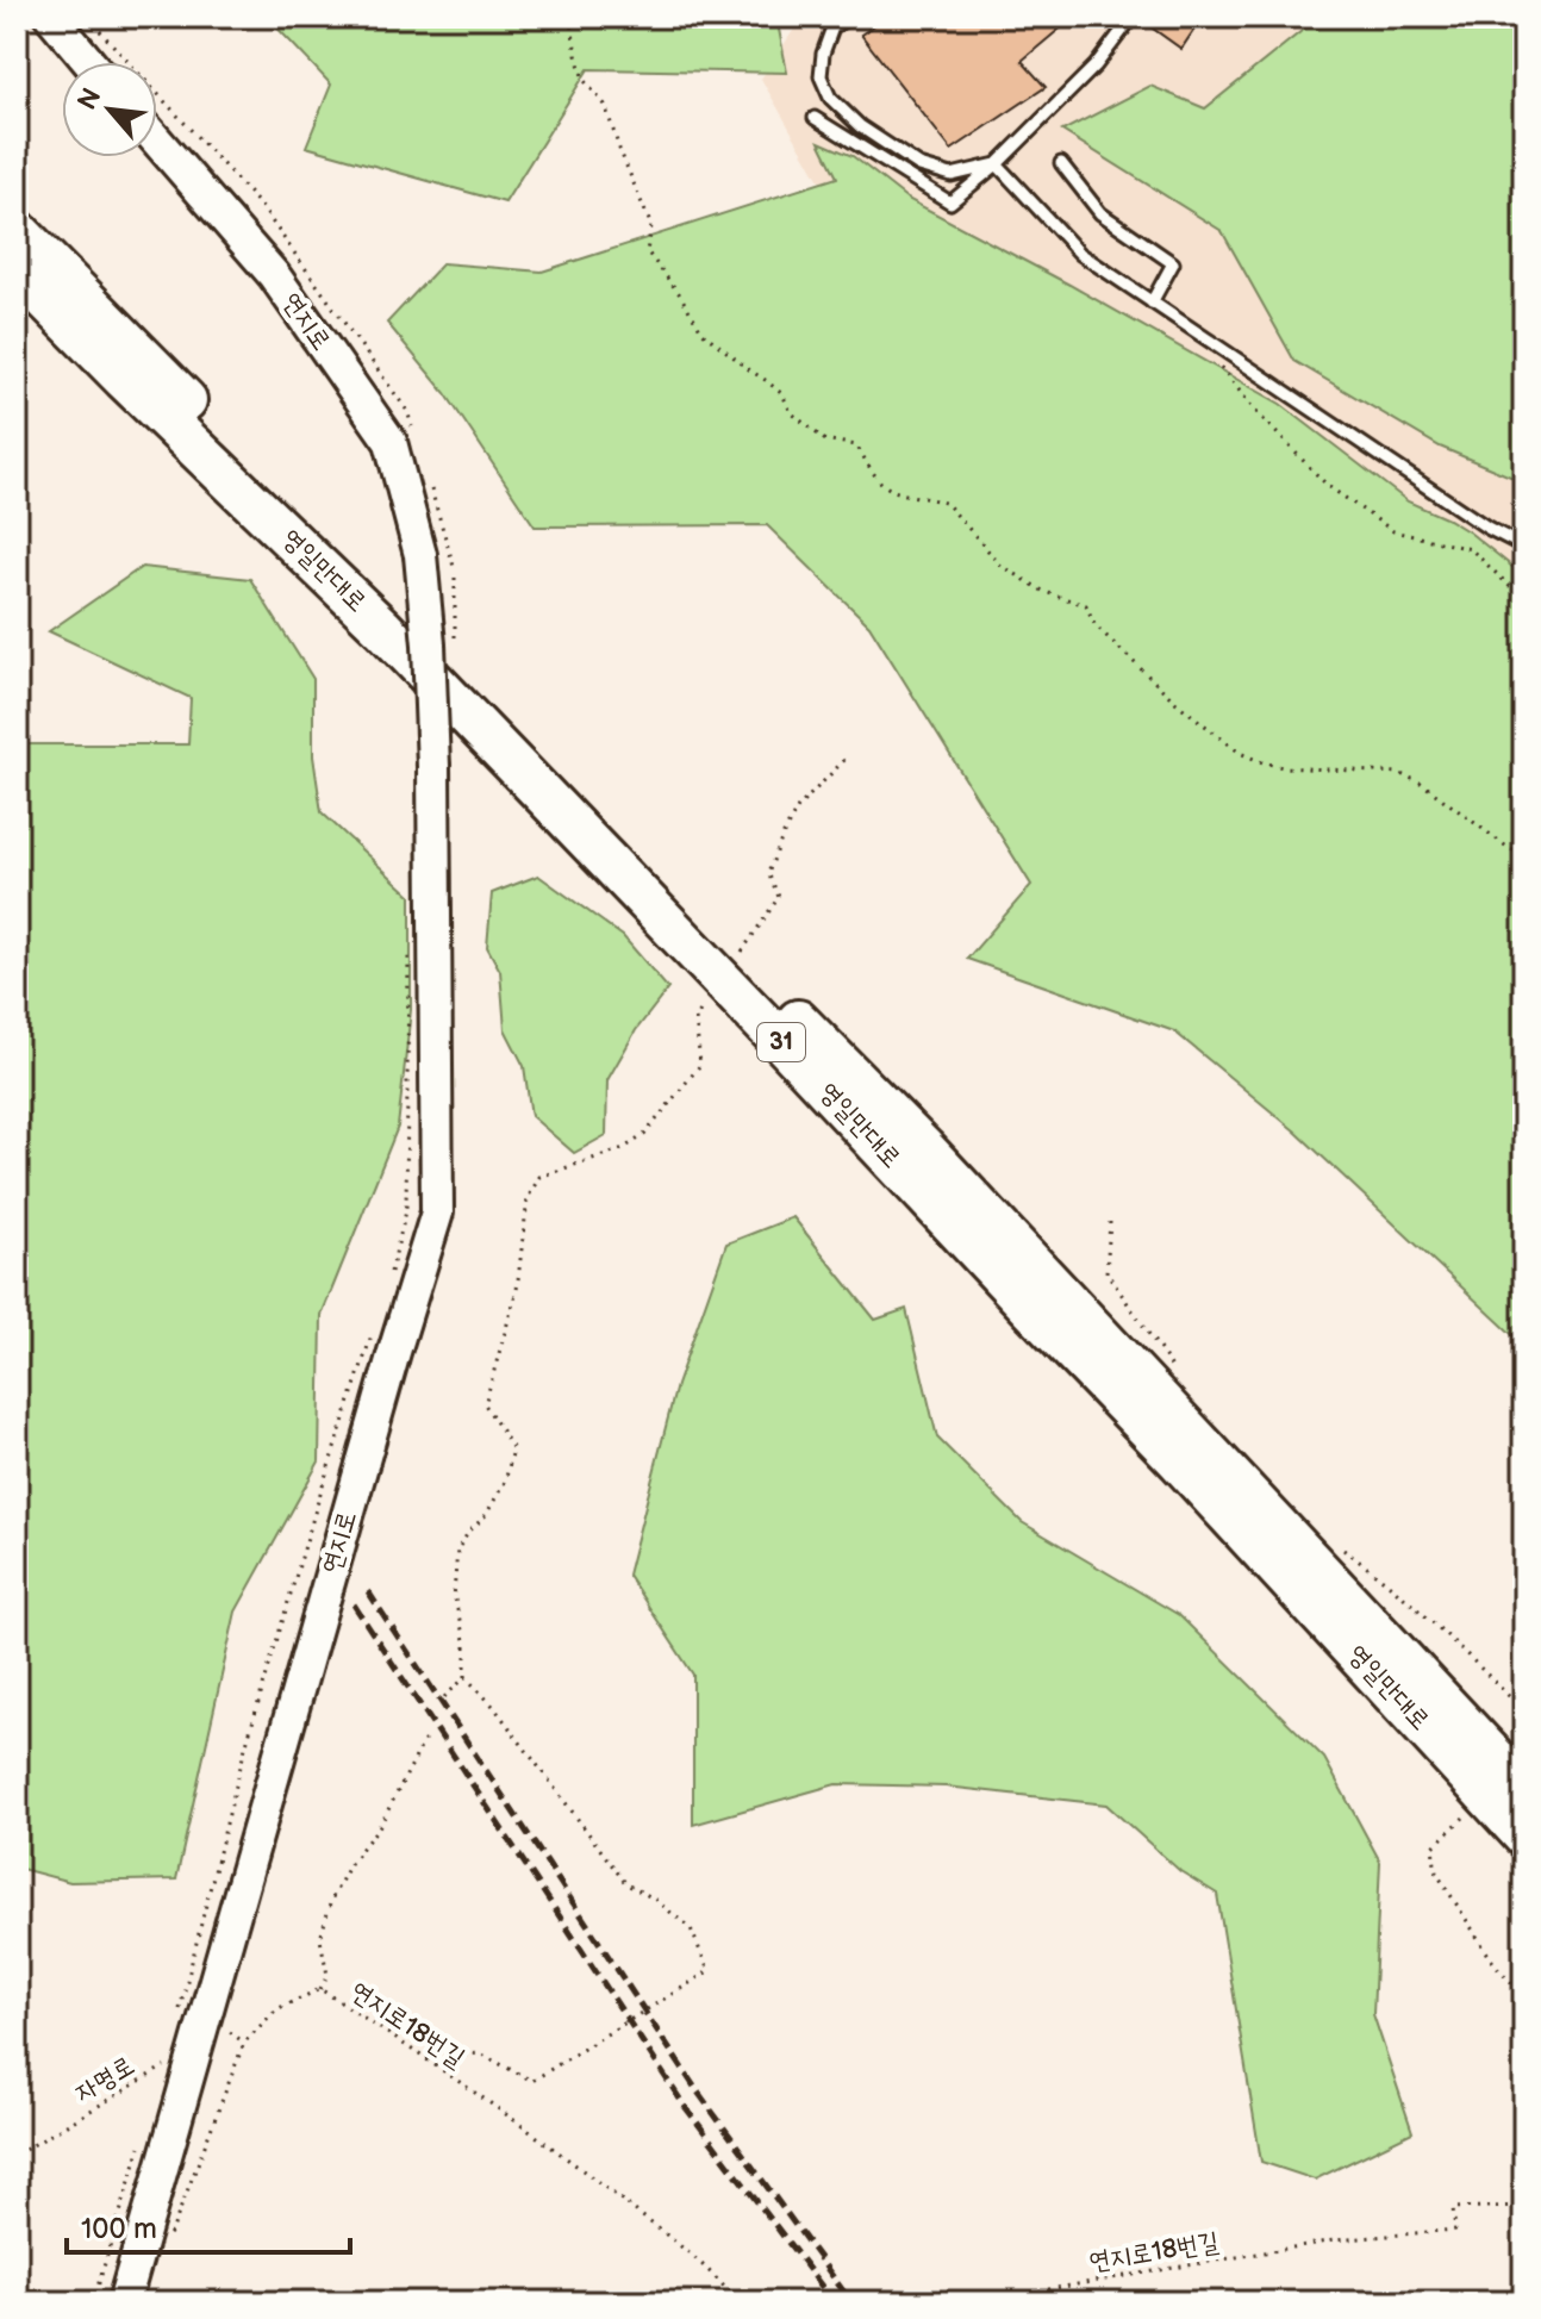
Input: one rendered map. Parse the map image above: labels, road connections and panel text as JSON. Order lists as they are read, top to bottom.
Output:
{
  "streets": {
    "highway": ["영일만대로", "31"],
    "main road": ["연지로"],
    "path": ["연지로18번길", "자명로"]
  },
  "crossings": [
    ["연지로", "연지로18번길"]
  ],
  "scale_bar": "100 m",
  "north": "top left"
}
